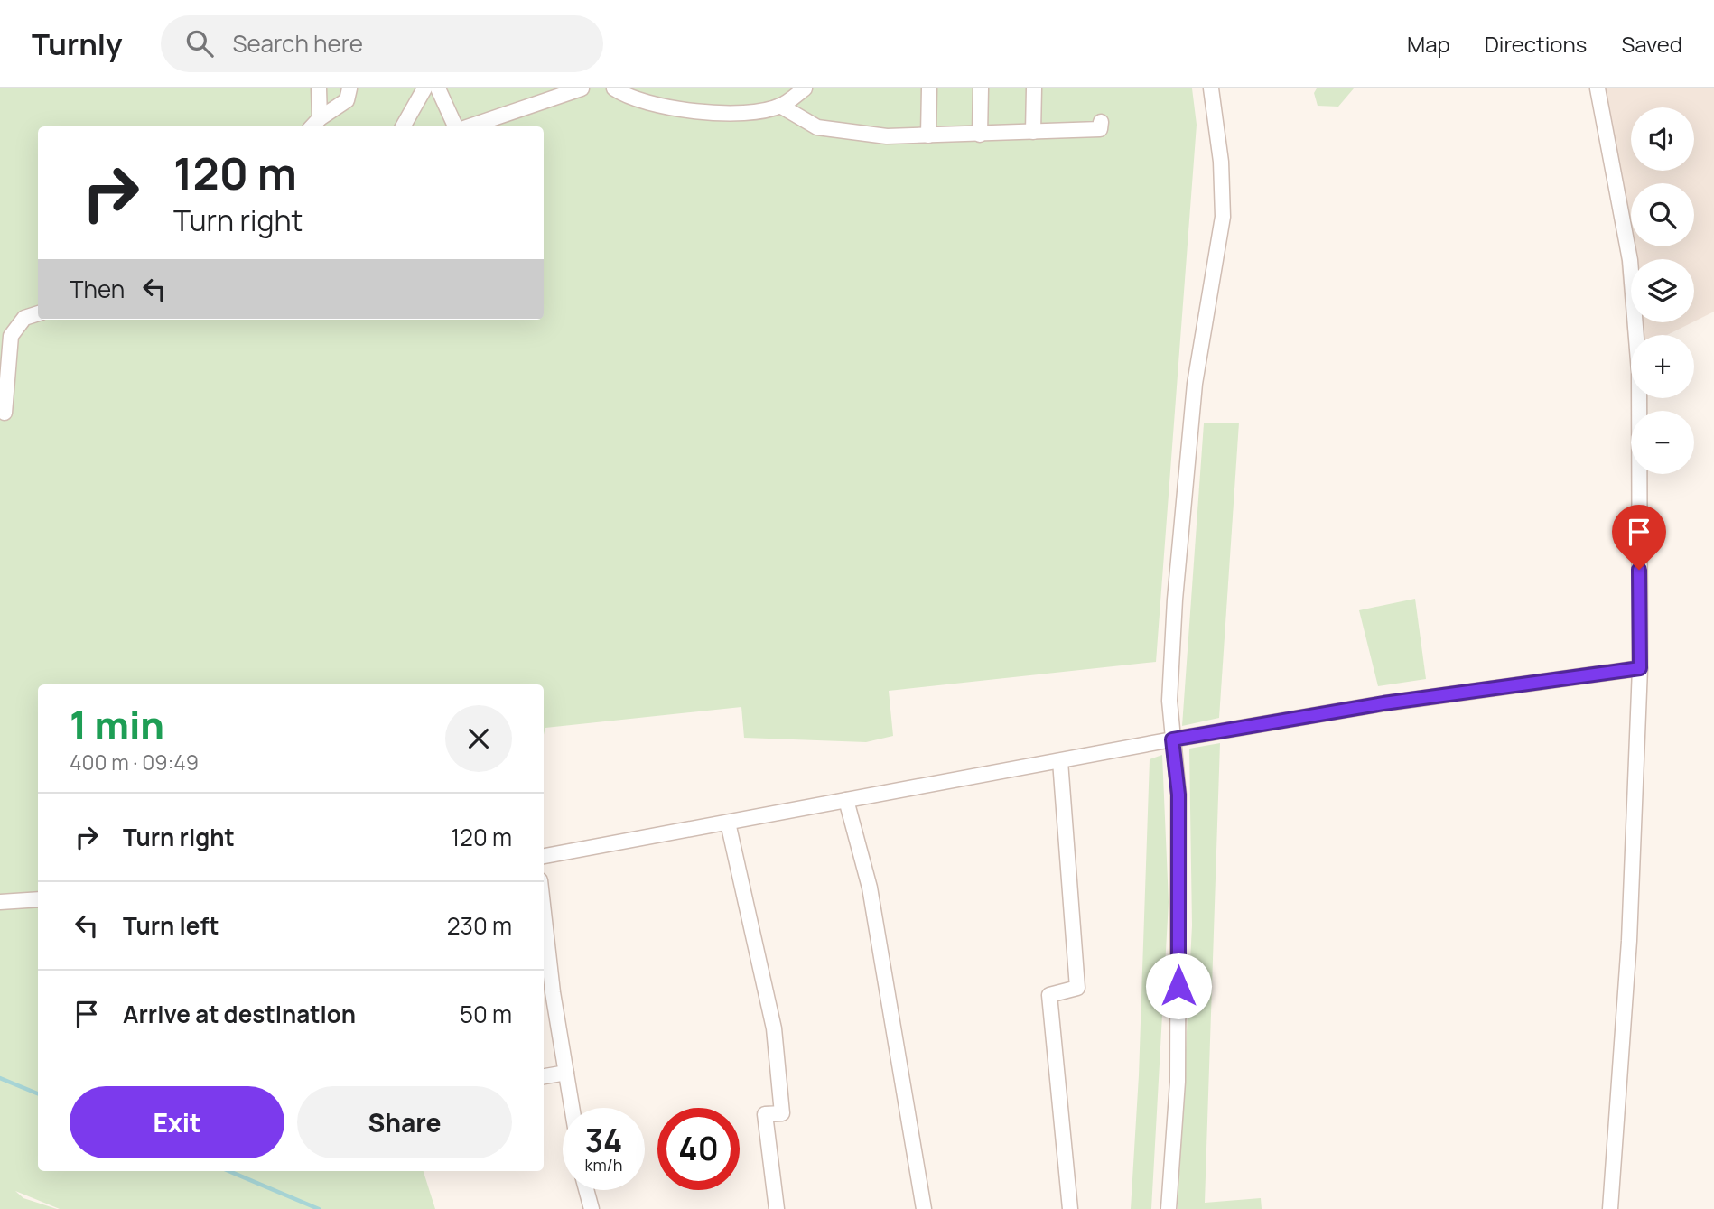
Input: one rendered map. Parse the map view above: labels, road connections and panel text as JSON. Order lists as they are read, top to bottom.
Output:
{
  "page": {
    "header": "Turnly",
    "search": "Search here",
    "nav": ["Map", "Directions", "Saved"],
    "map_buttons": ["+", "−"],
    "turn": ["120 m", "Turn right"],
    "then": "Then",
    "heading": ["1 min", "400 m · 09:49"],
    "list": [
      {
        "name": "Turn right",
        "value": "120 m"
      },
      {
        "name": "Turn left",
        "value": "230 m"
      },
      {
        "name": "Arrive at destination",
        "value": "50 m"
      }
    ],
    "buttons": ["Exit", "Share"],
    "speed": "34 km/h",
    "limit": "40"
  }
}
